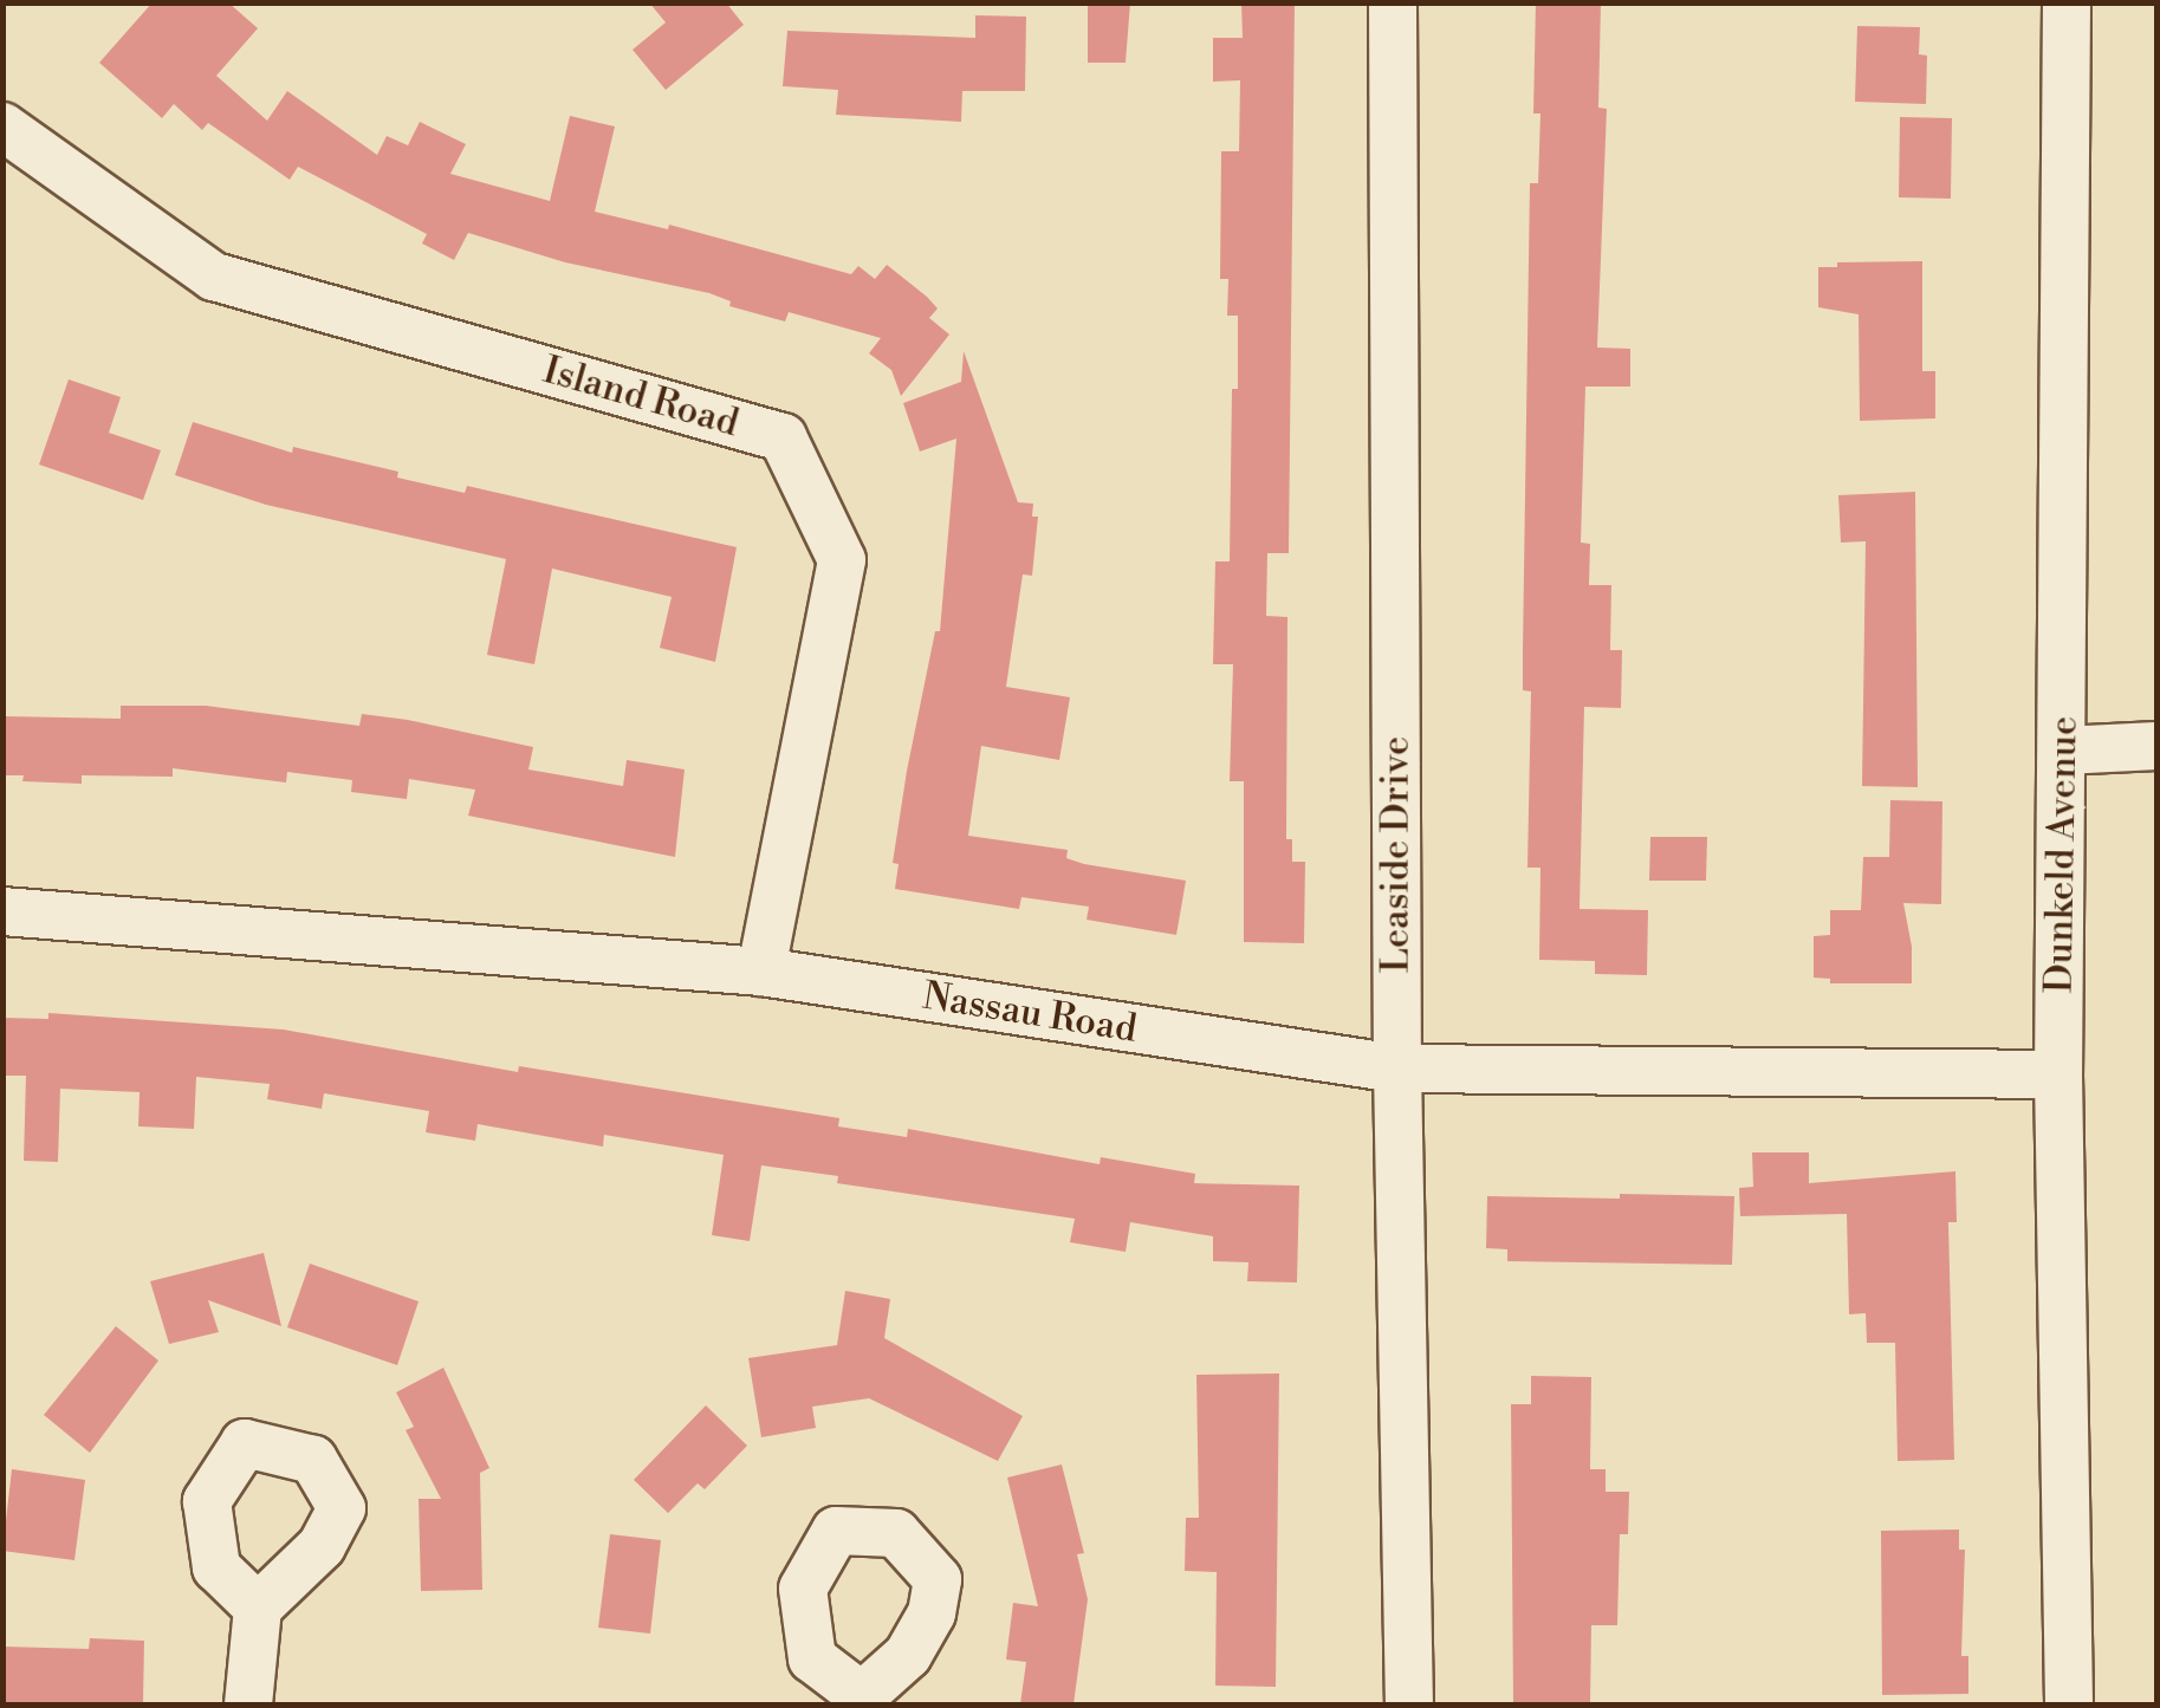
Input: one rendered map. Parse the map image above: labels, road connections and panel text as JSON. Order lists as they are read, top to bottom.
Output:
{
  "streets": {
    "street": [
      "Island Road",
      "Leaside Drive",
      "Dunkeld Avenue",
      "Nassau Road"
    ]
  },
  "crossings": [
    ["Island Road", "Nassau Road"],
    ["Leaside Drive", "Nassau Road"],
    ["Dunkeld Avenue", "Nassau Road"]
  ]
}
